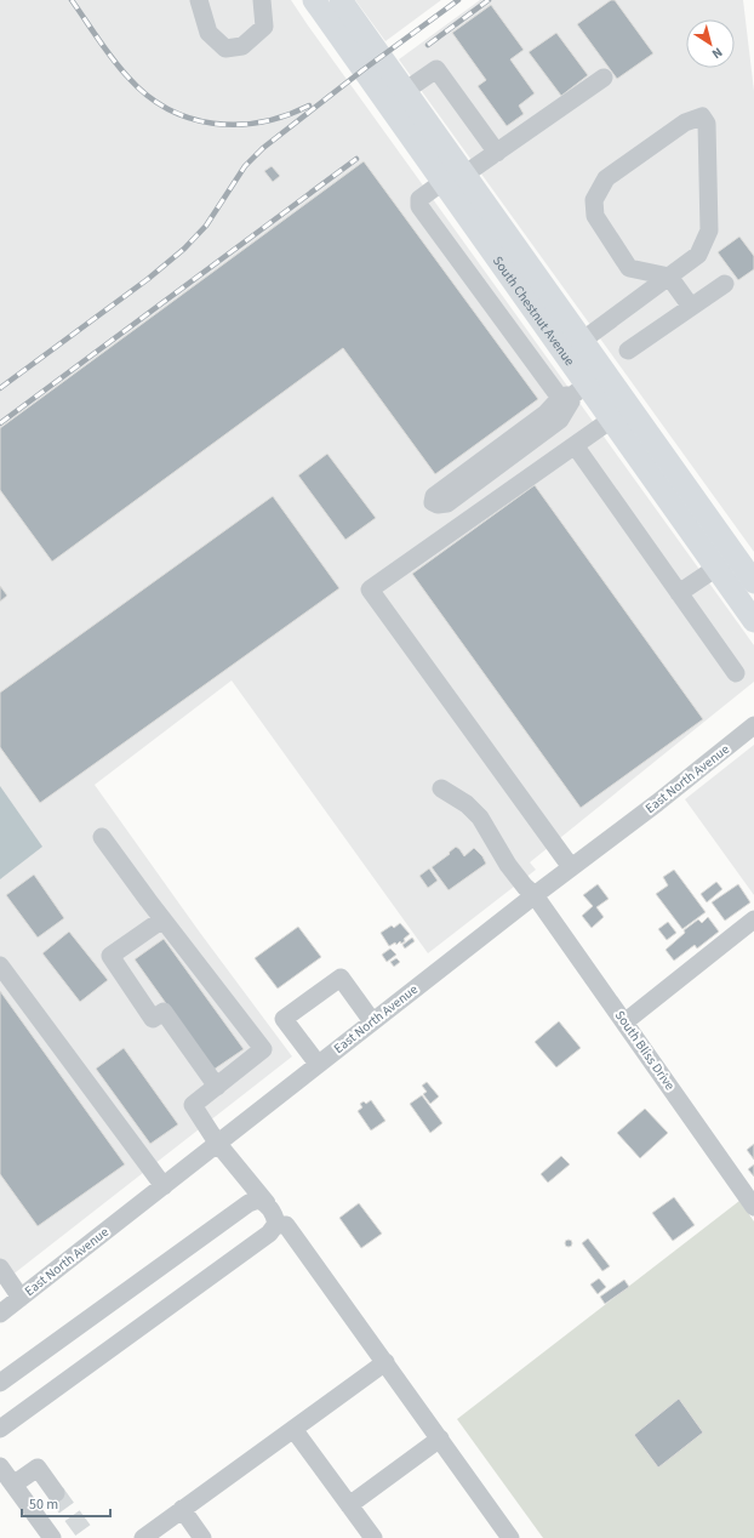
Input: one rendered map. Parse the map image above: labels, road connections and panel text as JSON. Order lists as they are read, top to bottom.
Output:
{
  "streets": {
    "main road": ["South Chestnut Avenue"],
    "street": ["East North Avenue", "South Bliss Drive"]
  },
  "crossings": [
    ["East North Avenue", "South Bliss Drive"]
  ],
  "scale_bar": "50 m",
  "north": "bottom right"
}
